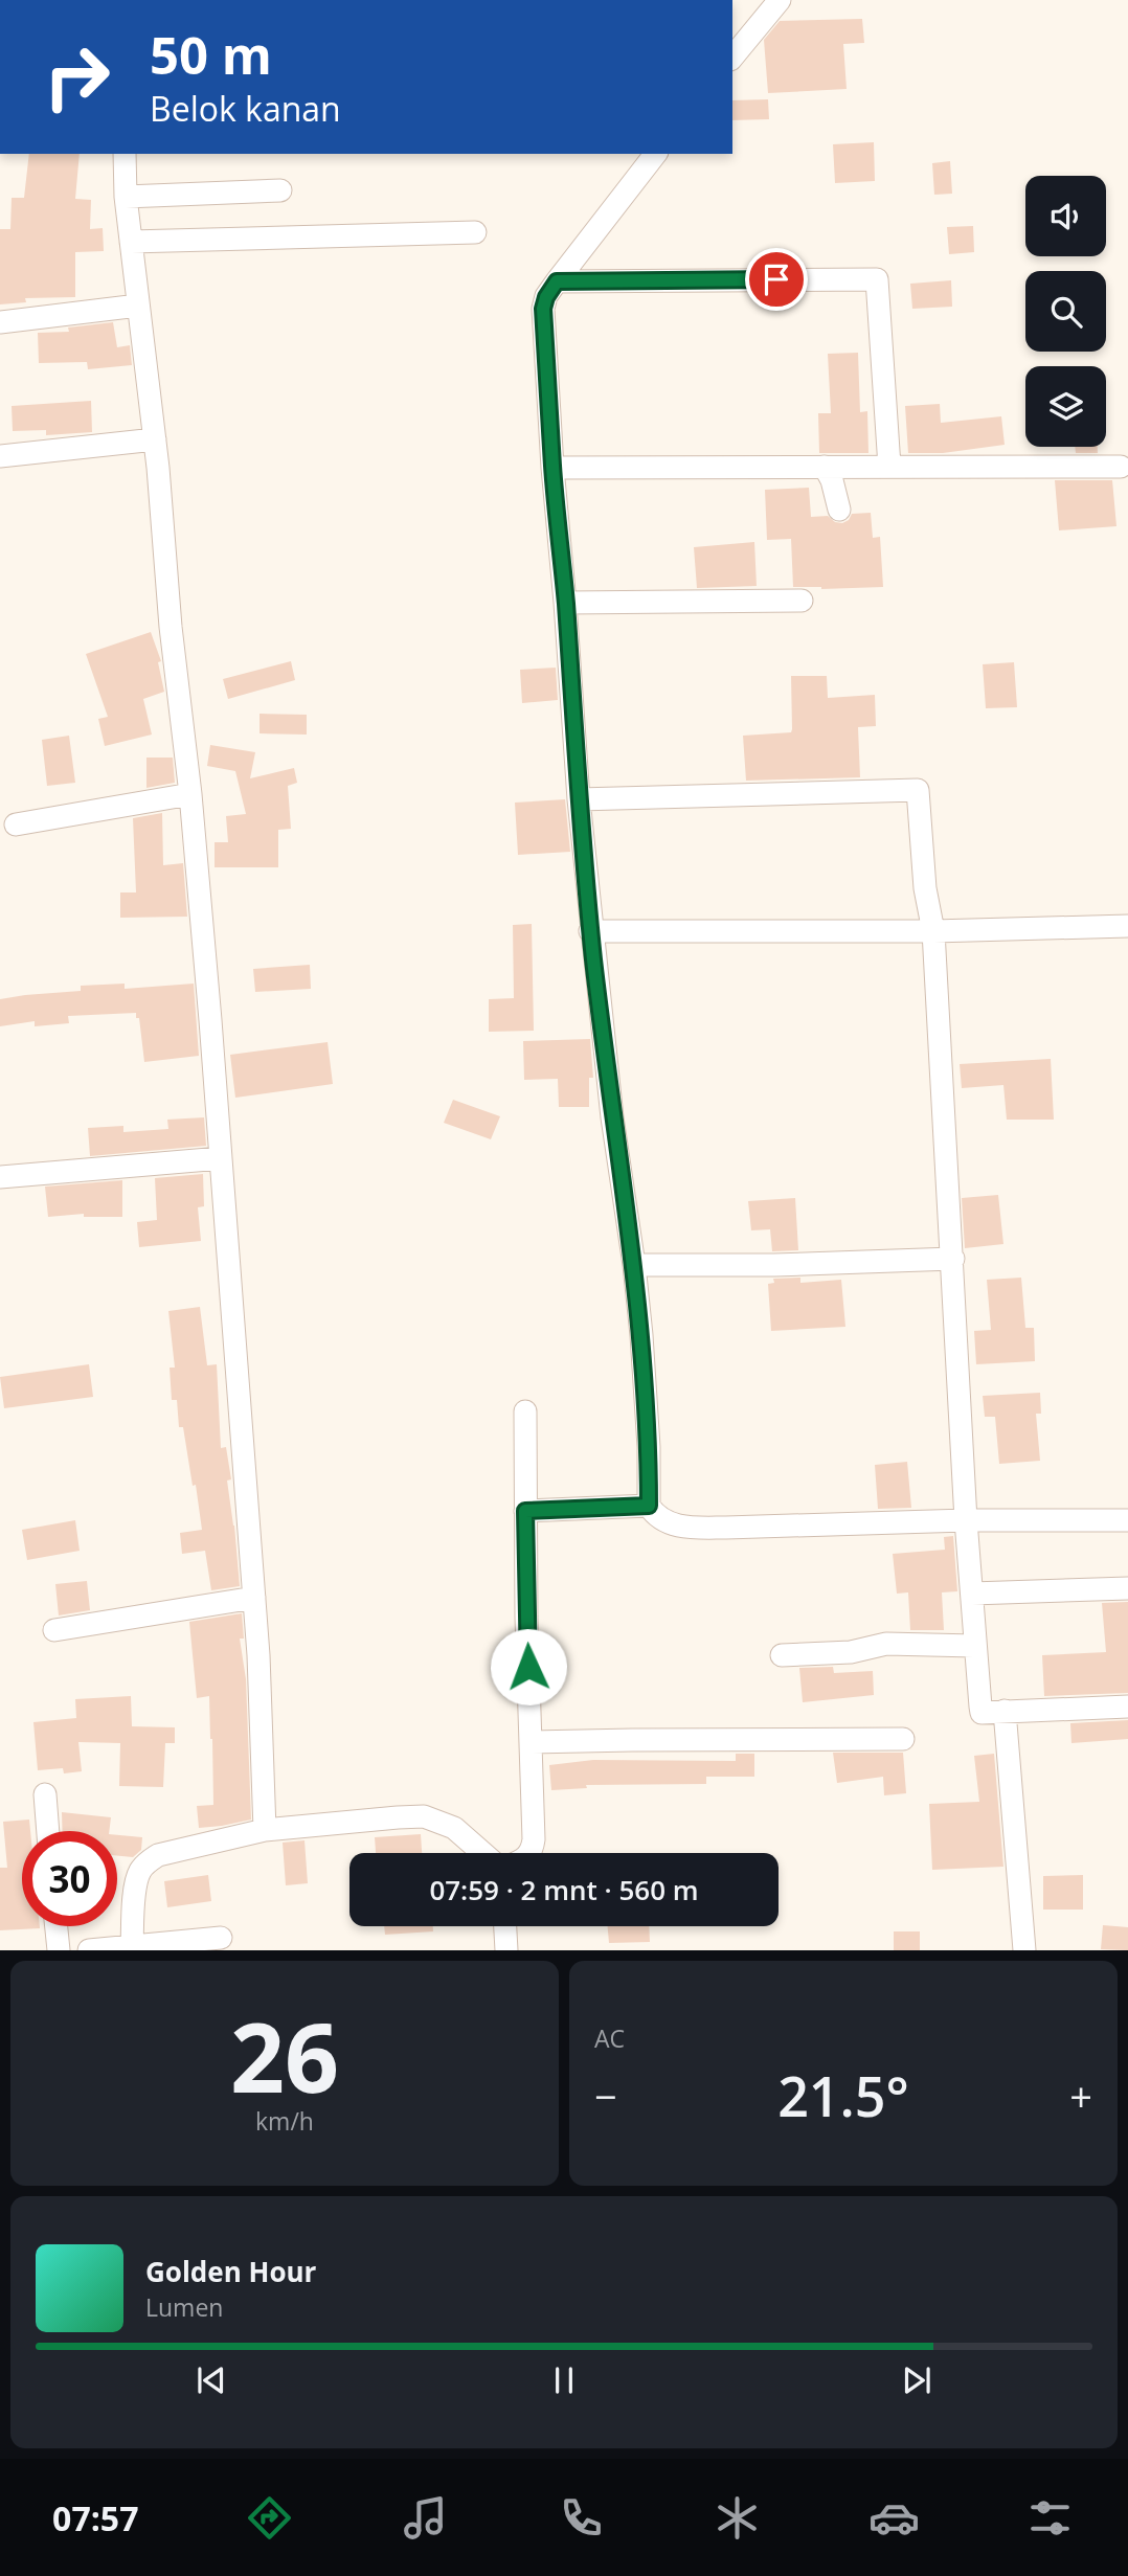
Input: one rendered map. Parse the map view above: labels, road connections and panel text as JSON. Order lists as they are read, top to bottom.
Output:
{
  "page": {
    "turn": ["50 m", "Belok kanan"],
    "limit": "30",
    "trip": "07:59 · 2 mnt · 560 m",
    "tile": [
      ["26", "km/h"],
      "AC"
    ],
    "heat": ["−", "21.5°", "+"],
    "song": ["Golden Hour", "Lumen"],
    "tabs": "07:57"
  }
}
